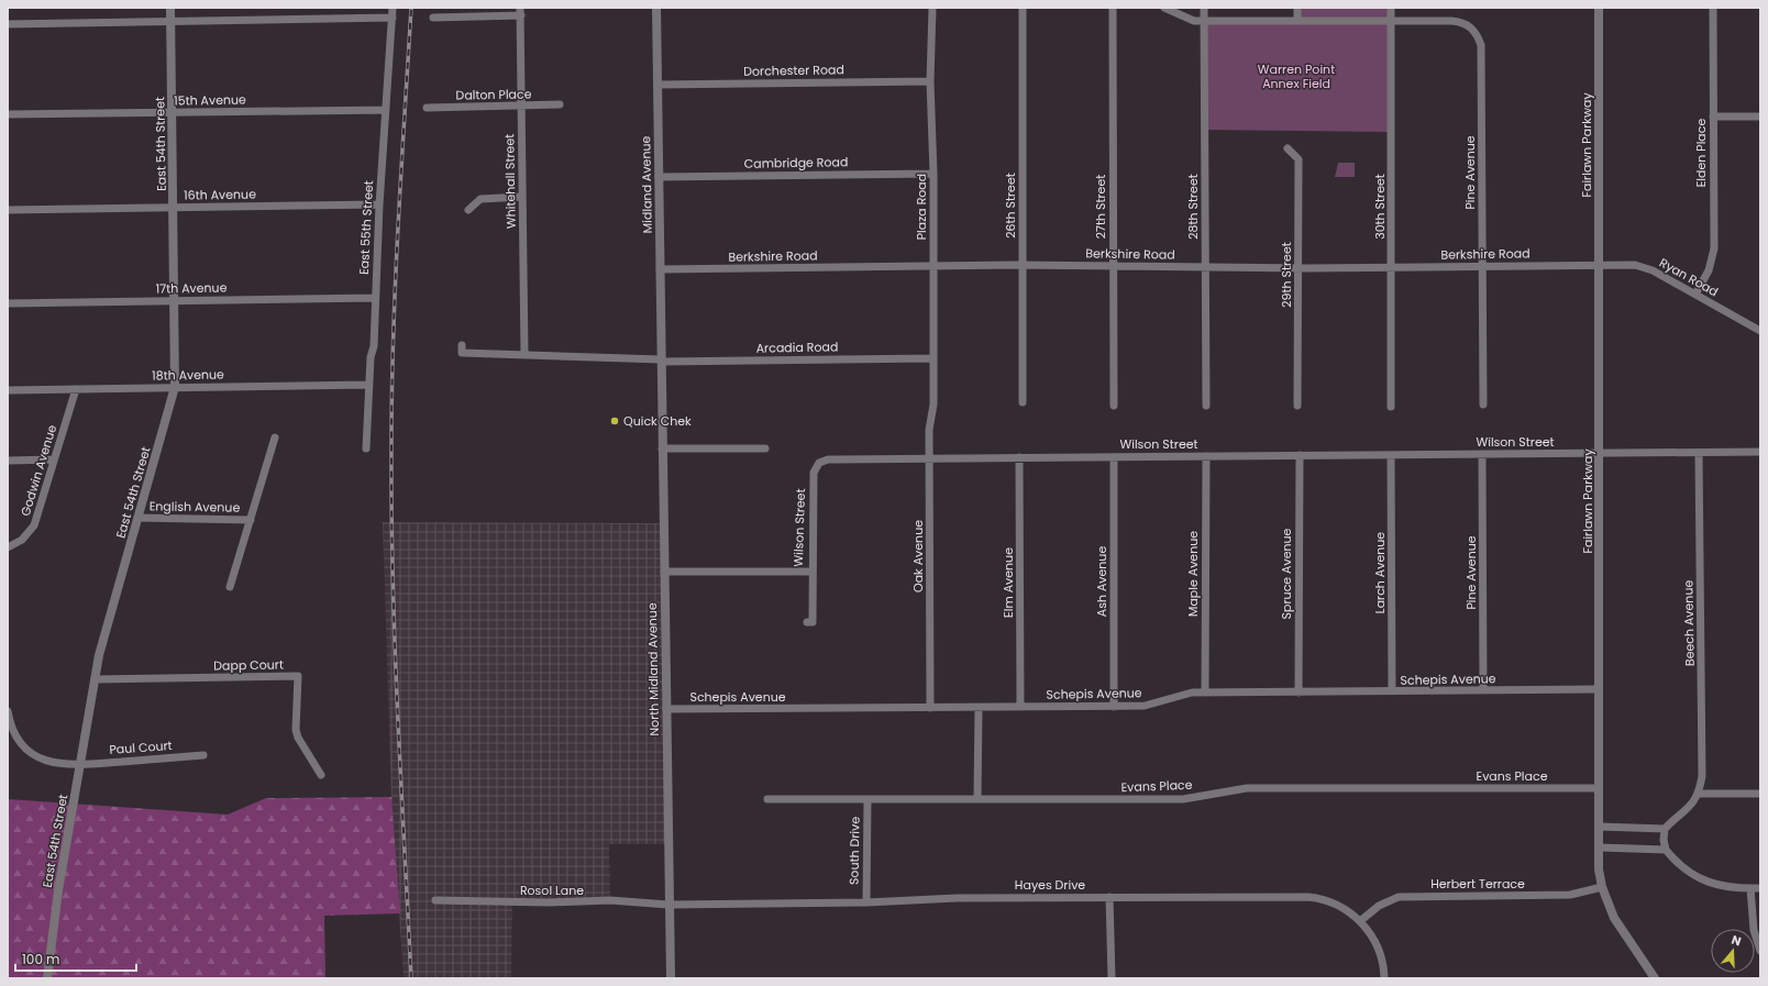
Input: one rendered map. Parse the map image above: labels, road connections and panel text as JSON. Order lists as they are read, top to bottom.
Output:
{
  "streets": {
    "street": [
      "Dorchester Road",
      "Dalton Place",
      "15th Avenue",
      "East 54th Street",
      "Fairlawn Parkway",
      "Elden Place",
      "Cambridge Road",
      "Pine Avenue",
      "Whitehall Street",
      "Midland Avenue",
      "16th Avenue",
      "26th Street",
      "Plaza Road",
      "27th Street",
      "28th Street",
      "30th Street",
      "East 55th Street",
      "Berkshire Road",
      "29th Street",
      "Ryan Road",
      "17th Avenue",
      "Arcadia Road",
      "18th Avenue",
      "Wilson Street",
      "Godwin Avenue",
      "English Avenue",
      "Oak Avenue",
      "Larch Avenue",
      "Maple Avenue",
      "Spruce Avenue",
      "Ash Avenue",
      "Elm Avenue",
      "Beech Avenue",
      "Dapp Court",
      "North Midland Avenue",
      "Schepis Avenue",
      "Paul Court",
      "Evans Place",
      "South Drive",
      "Herbert Terrace",
      "Hayes Drive",
      "Rosol Lane"
    ]
  },
  "crossings": [
    ["Dorchester Road", "Midland Avenue"],
    ["Dorchester Road", "Plaza Road"],
    ["Dalton Place", "Whitehall Street"],
    ["15th Avenue", "East 54th Street"],
    ["15th Avenue", "East 55th Street"],
    ["East 54th Street", "16th Avenue"],
    ["East 54th Street", "17th Avenue"],
    ["East 54th Street", "18th Avenue"],
    ["East 54th Street", "English Avenue"],
    ["East 54th Street", "Dapp Court"],
    ["East 54th Street", "Paul Court"],
    ["Fairlawn Parkway", "Berkshire Road"],
    ["Fairlawn Parkway", "Ryan Road"],
    ["Fairlawn Parkway", "Wilson Street"],
    ["Fairlawn Parkway", "Schepis Avenue"],
    ["Fairlawn Parkway", "Evans Place"],
    ["Fairlawn Parkway", "Herbert Terrace"],
    ["Elden Place", "Ryan Road"],
    ["Cambridge Road", "Midland Avenue"],
    ["Cambridge Road", "Plaza Road"],
    ["Pine Avenue", "28th Street"],
    ["Pine Avenue", "30th Street"],
    ["Pine Avenue", "Berkshire Road"],
    ["Pine Avenue", "Wilson Street"],
    ["Pine Avenue", "Schepis Avenue"],
    ["Whitehall Street", "Arcadia Road"],
    ["Midland Avenue", "Berkshire Road"],
    ["Midland Avenue", "Arcadia Road"],
    ["Midland Avenue", "North Midland Avenue"],
    ["16th Avenue", "East 55th Street"],
    ["26th Street", "Berkshire Road"],
    ["Plaza Road", "Berkshire Road"],
    ["Plaza Road", "Arcadia Road"],
    ["Plaza Road", "Oak Avenue"],
    ["27th Street", "Berkshire Road"],
    ["28th Street", "Berkshire Road"],
    ["30th Street", "Berkshire Road"],
    ["East 55th Street", "17th Avenue"],
    ["East 55th Street", "18th Avenue"],
    ["Berkshire Road", "29th Street"],
    ["Berkshire Road", "Ryan Road"],
    ["Arcadia Road", "North Midland Avenue"],
    ["18th Avenue", "Godwin Avenue"],
    ["Wilson Street", "Oak Avenue"],
    ["Wilson Street", "Larch Avenue"],
    ["Wilson Street", "Maple Avenue"],
    ["Wilson Street", "Spruce Avenue"],
    ["Wilson Street", "Ash Avenue"],
    ["Wilson Street", "Elm Avenue"],
    ["Wilson Street", "Beech Avenue"],
    ["Wilson Street", "North Midland Avenue"],
    ["Oak Avenue", "Schepis Avenue"],
    ["Larch Avenue", "Schepis Avenue"],
    ["Maple Avenue", "Schepis Avenue"],
    ["Spruce Avenue", "Schepis Avenue"],
    ["Ash Avenue", "Schepis Avenue"],
    ["Elm Avenue", "Schepis Avenue"],
    ["North Midland Avenue", "Schepis Avenue"],
    ["North Midland Avenue", "Hayes Drive"],
    ["North Midland Avenue", "Rosol Lane"],
    ["Evans Place", "South Drive"],
    ["South Drive", "Hayes Drive"],
    ["Herbert Terrace", "Hayes Drive"],
    ["Hayes Drive", "Rosol Lane"]
  ],
  "parks": ["Warren Point Annex Field"],
  "places": ["Quick Chek"],
  "scale_bar": "100 m",
  "north": "top"
}
